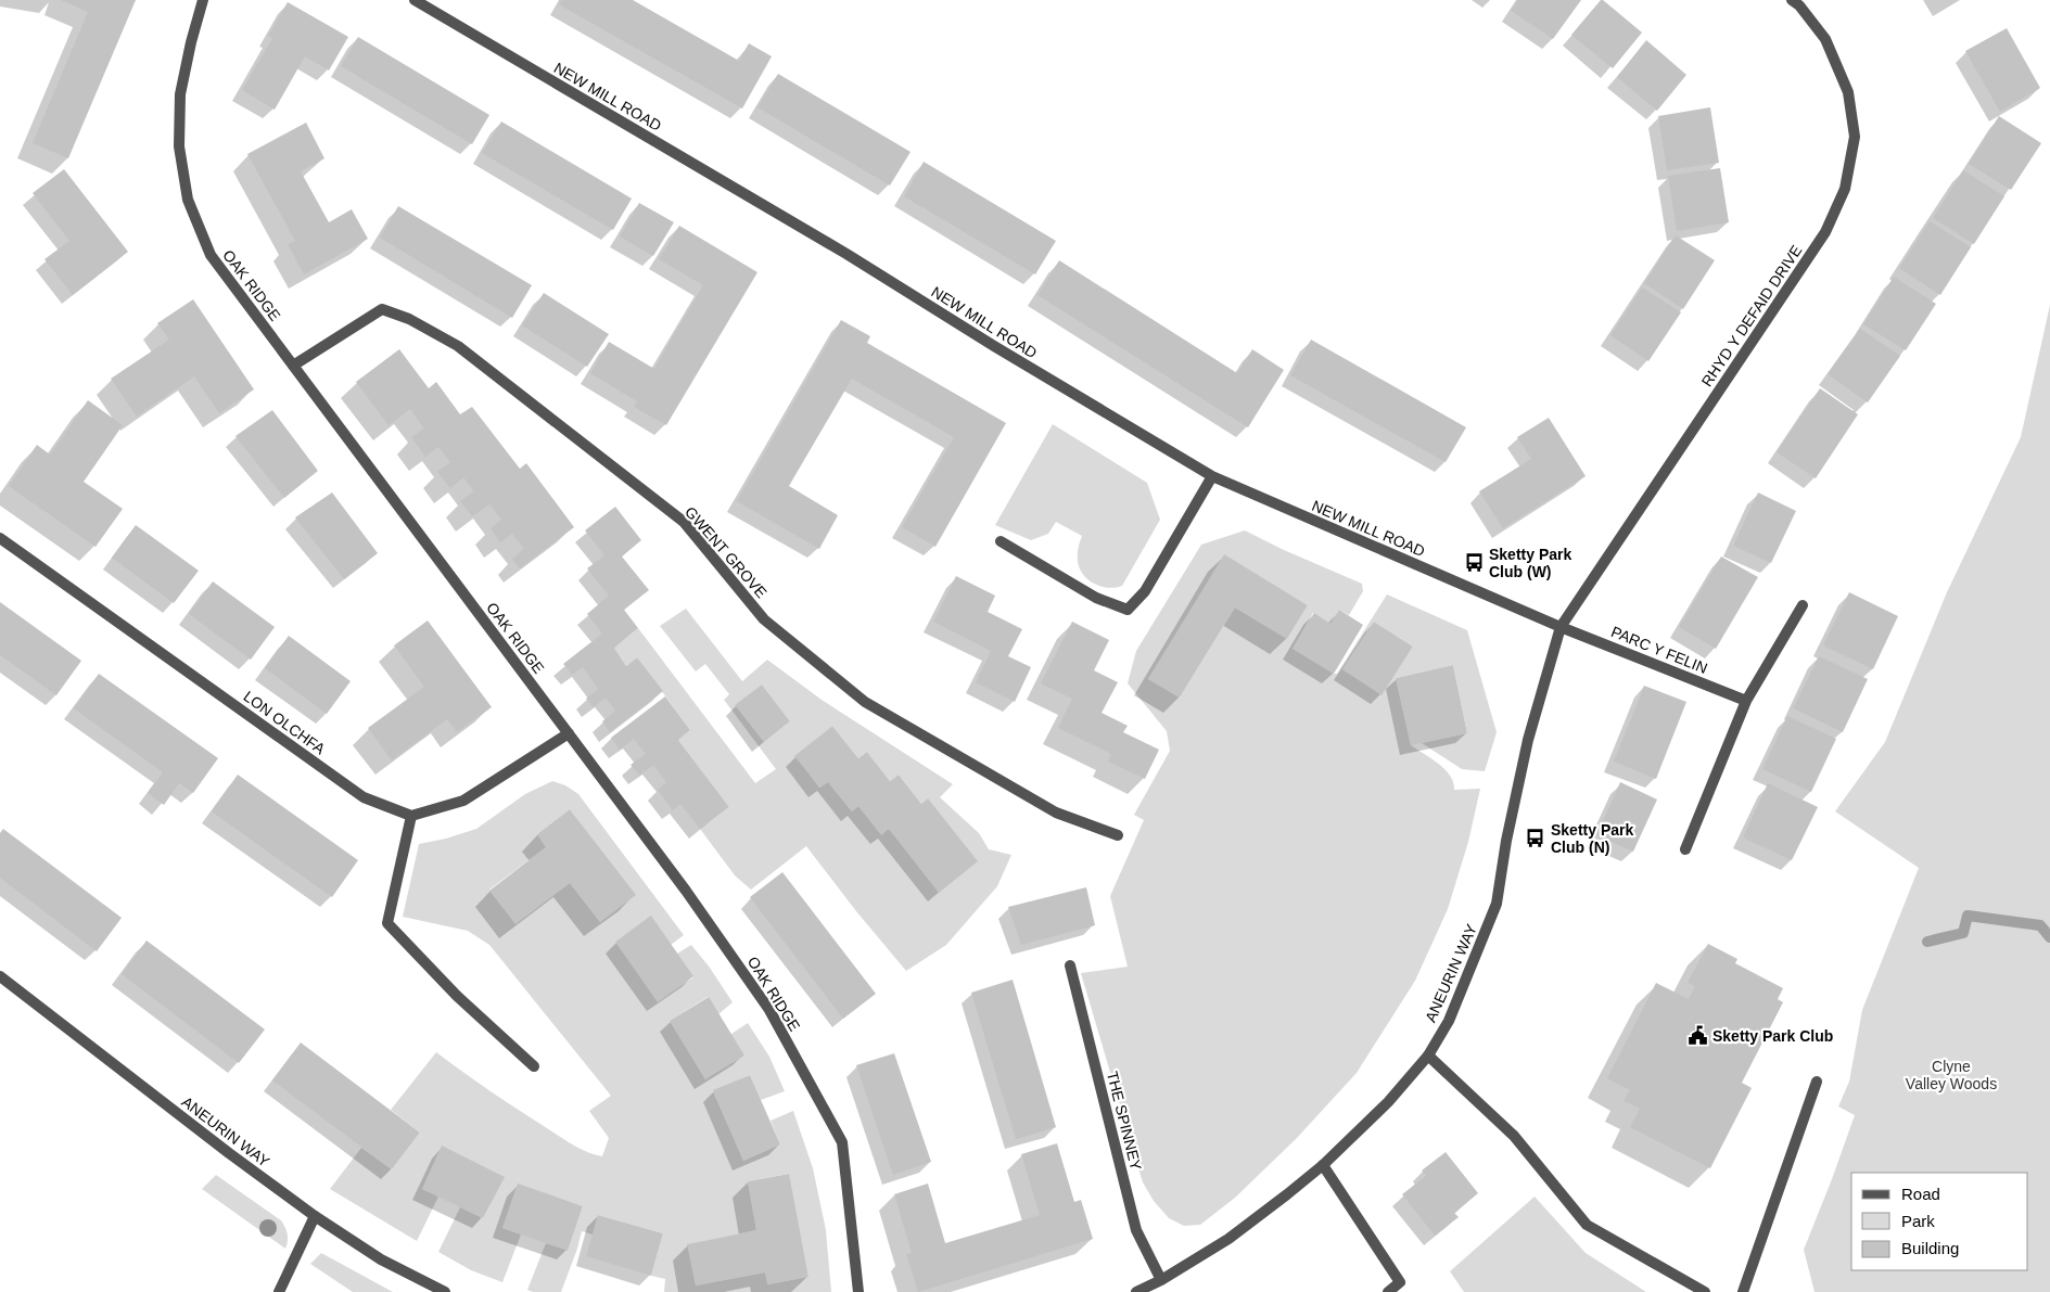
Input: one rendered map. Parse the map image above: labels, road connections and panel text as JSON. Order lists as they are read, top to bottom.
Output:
{
  "streets": {
    "street": [
      "NEW MILL ROAD",
      "OAK RIDGE",
      "RHYD Y DEFAID DRIVE",
      "GWENT GROVE",
      "PARC Y FELIN",
      "LON OLCHFA",
      "ANEURIN WAY",
      "THE SPINNEY"
    ]
  },
  "crossings": [
    ["NEW MILL ROAD", "RHYD Y DEFAID DRIVE"],
    ["NEW MILL ROAD", "PARC Y FELIN"],
    ["NEW MILL ROAD", "ANEURIN WAY"],
    ["OAK RIDGE", "GWENT GROVE"],
    ["RHYD Y DEFAID DRIVE", "PARC Y FELIN"],
    ["RHYD Y DEFAID DRIVE", "ANEURIN WAY"],
    ["PARC Y FELIN", "ANEURIN WAY"],
    ["ANEURIN WAY", "THE SPINNEY"]
  ],
  "parks": ["Clyne Valley Woods"],
  "places": {
    "bus stop": ["Sketty Park Club (W)", "Sketty Park Club (N)"],
    "public building": ["Sketty Park Club"]
  },
  "legend": ["Road", "Park", "Building"]
}
